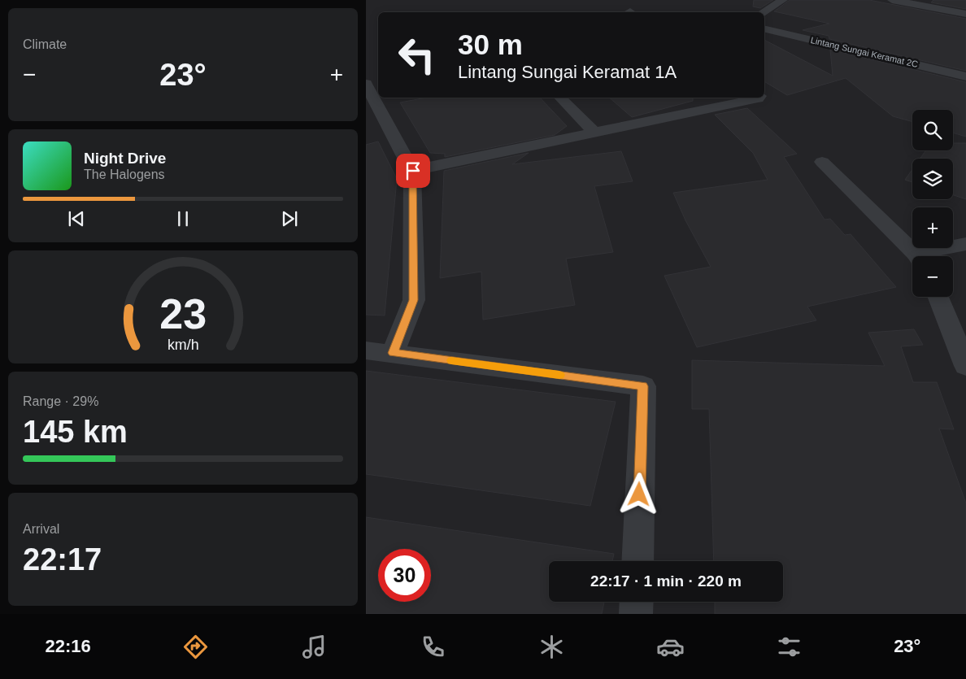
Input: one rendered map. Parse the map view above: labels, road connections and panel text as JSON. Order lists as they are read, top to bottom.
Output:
{
  "streets": {
    "street": ["Lintang Sungai Keramat 2C"]
  },
  "page": {
    "tile": [
      "Climate",
      ["Range · 29%", "145 km"],
      ["Arrival", "22:17"]
    ],
    "turn": ["30 m", "Lintang Sungai Keramat 1A"],
    "heat": ["−", "23°", "+"],
    "map_buttons": ["+", "−"],
    "song": ["Night Drive", "The Halogens"],
    "limit": "30",
    "trip": "22:17 · 1 min · 220 m",
    "tabs": ["22:16", "23°"],
    "gauge": ["23", "km/h"]
  }
}
